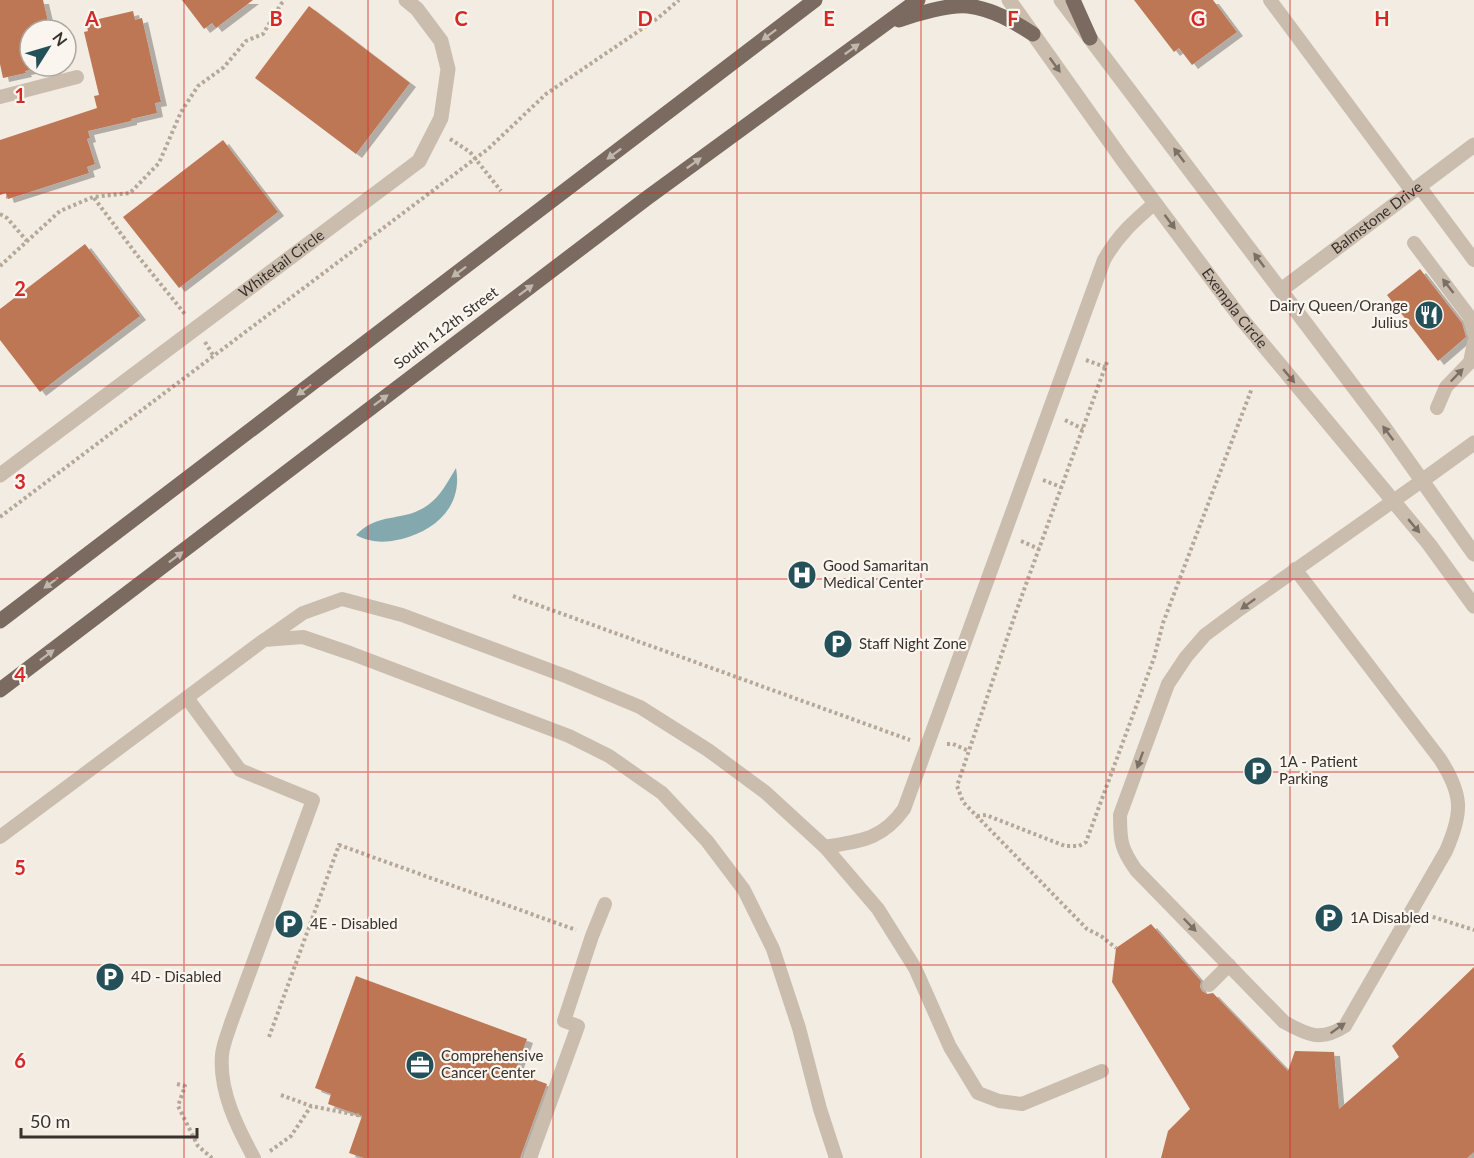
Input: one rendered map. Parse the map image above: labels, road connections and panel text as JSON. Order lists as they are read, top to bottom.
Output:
{
  "streets": {
    "main road": ["South 112th Street"],
    "street": ["Balmstone Drive", "Whitetail Circle", "Exempla Circle"]
  },
  "places": {
    "restaurant": ["Dairy Queen/Orange Julius"],
    "hospital": ["Good Samaritan Medical Center"],
    "parking": [
      "Staff Night Zone",
      "1A - Patient Parking",
      "1A Disabled",
      "4E - Disabled",
      "4D - Disabled"
    ],
    "office": ["Comprehensive Cancer Center"]
  },
  "scale_bar": "50 m",
  "north": "top right",
  "grid": {
    "columns": [
      "A",
      "B",
      "C",
      "D",
      "E",
      "F",
      "G",
      "H"
    ],
    "rows": [
      "1",
      "2",
      "3",
      "4",
      "5",
      "6"
    ]
  }
}
